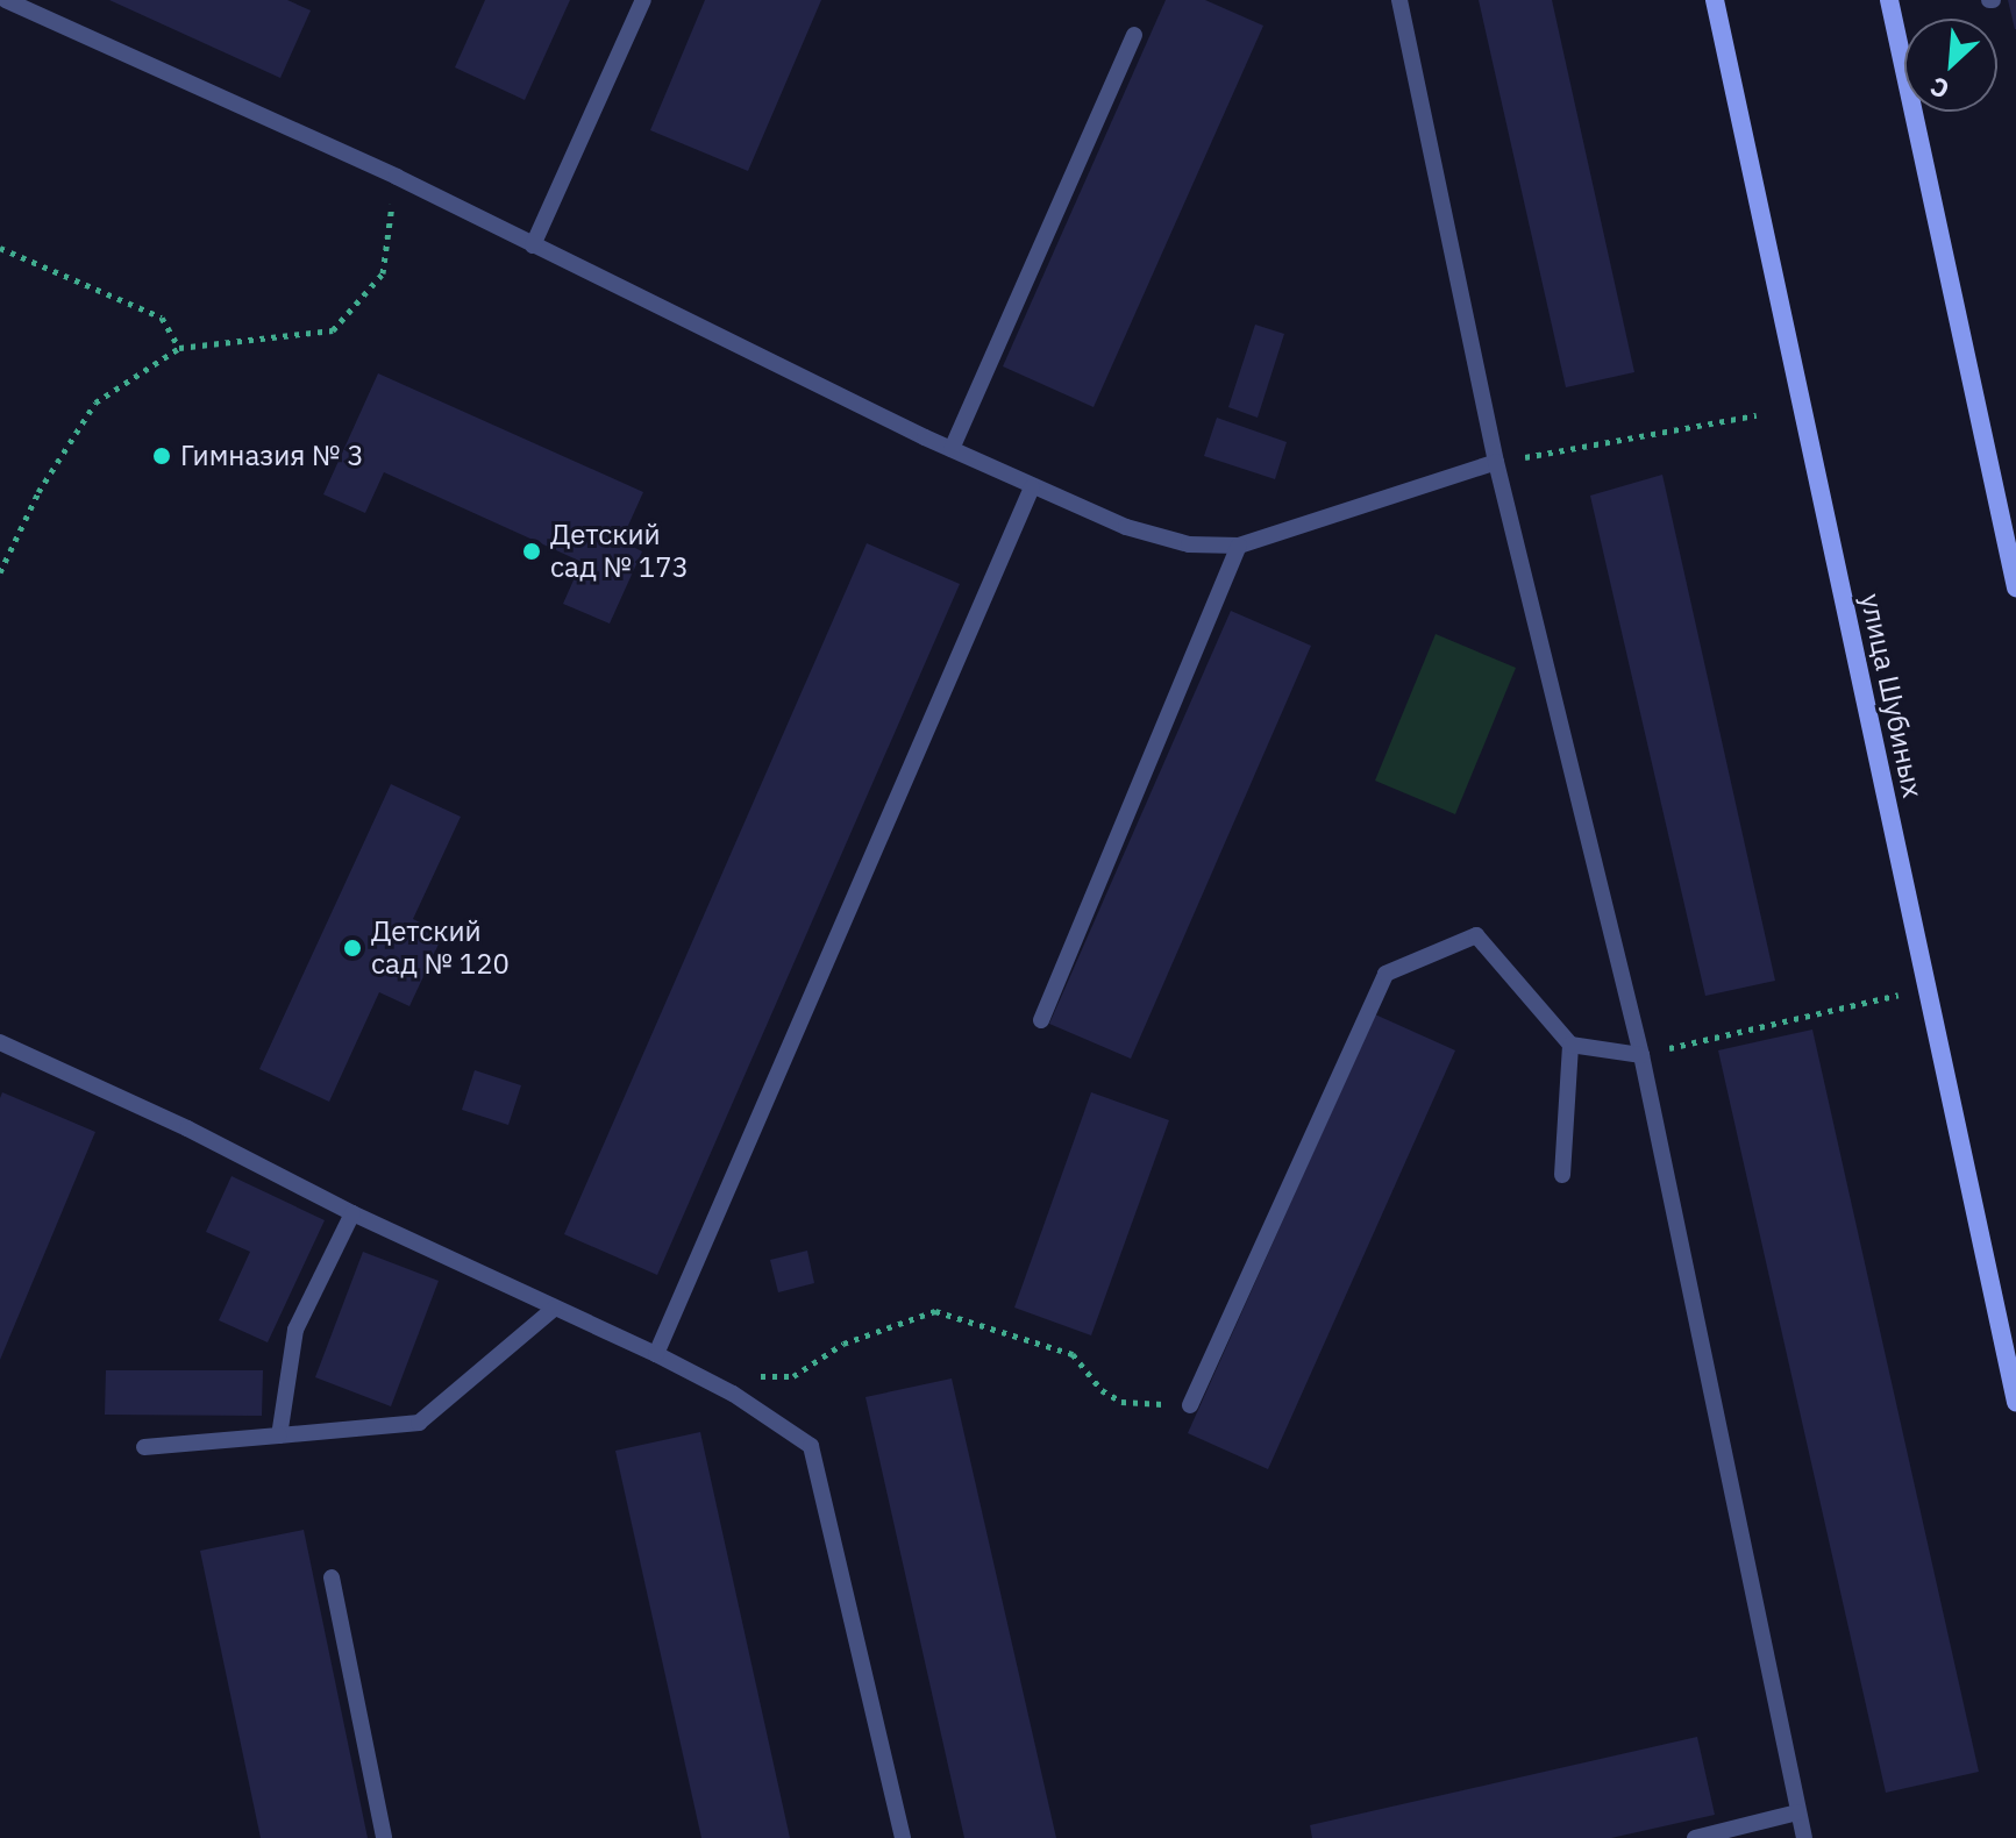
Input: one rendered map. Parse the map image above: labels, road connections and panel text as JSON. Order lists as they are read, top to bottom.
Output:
{
  "streets": {
    "main road": ["улица Шубиных"]
  },
  "places": ["Гимназия № 3", "Детский сад № 173", "Детский сад № 120"],
  "north": "bottom left"
}
